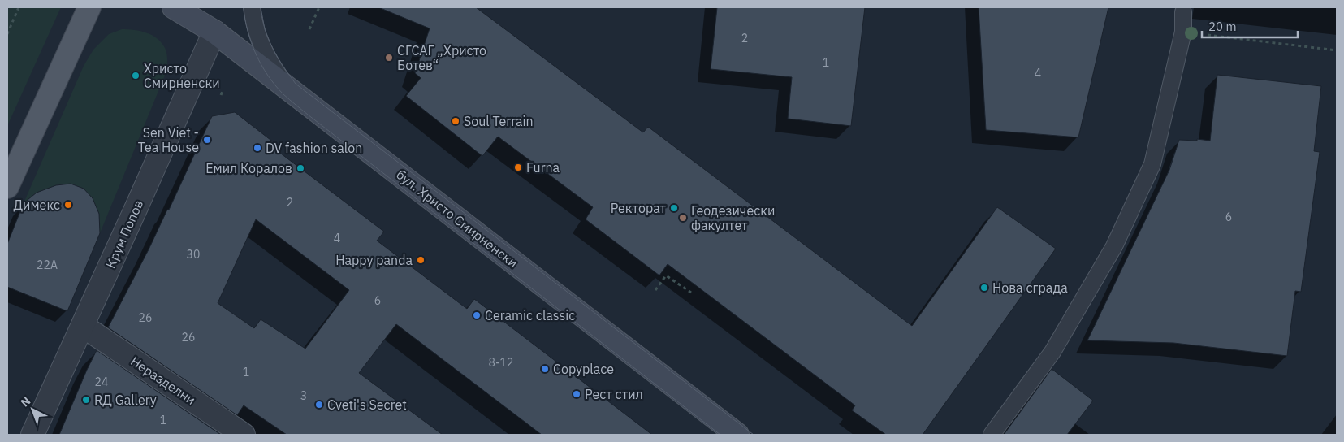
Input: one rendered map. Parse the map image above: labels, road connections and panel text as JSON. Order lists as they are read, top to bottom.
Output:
{
  "streets": {
    "street": ["бул. Христо Смирненски", "Крум Попов", "Неразделни"]
  },
  "crossings": [
    ["бул. Христо Смирненски", "Крум Попов"],
    ["Крум Попов", "Неразделни"]
  ],
  "places": [
    "СГСАГ „Христо Ботев“",
    "Христо Смирненски",
    "Soul Terrain",
    "Sen Viet - Tea House",
    "DV fashion salon",
    "Furna",
    "Емил Коралов",
    "Димекс",
    "Ректорат",
    "Геодезически факултет",
    "Happy panda",
    "Нова сграда",
    "Ceramic classic",
    "Copyplace",
    "Рест стил",
    "RД Gallery",
    "Cveti's Secret"
  ],
  "house_numbers": [
    "2",
    "1",
    "4",
    "2",
    "6",
    "4",
    "30",
    "22А",
    "6",
    "26",
    "26",
    "8-12",
    "1",
    "24",
    "3",
    "1"
  ],
  "scale_bar": "20 m",
  "north": "top left"
}
